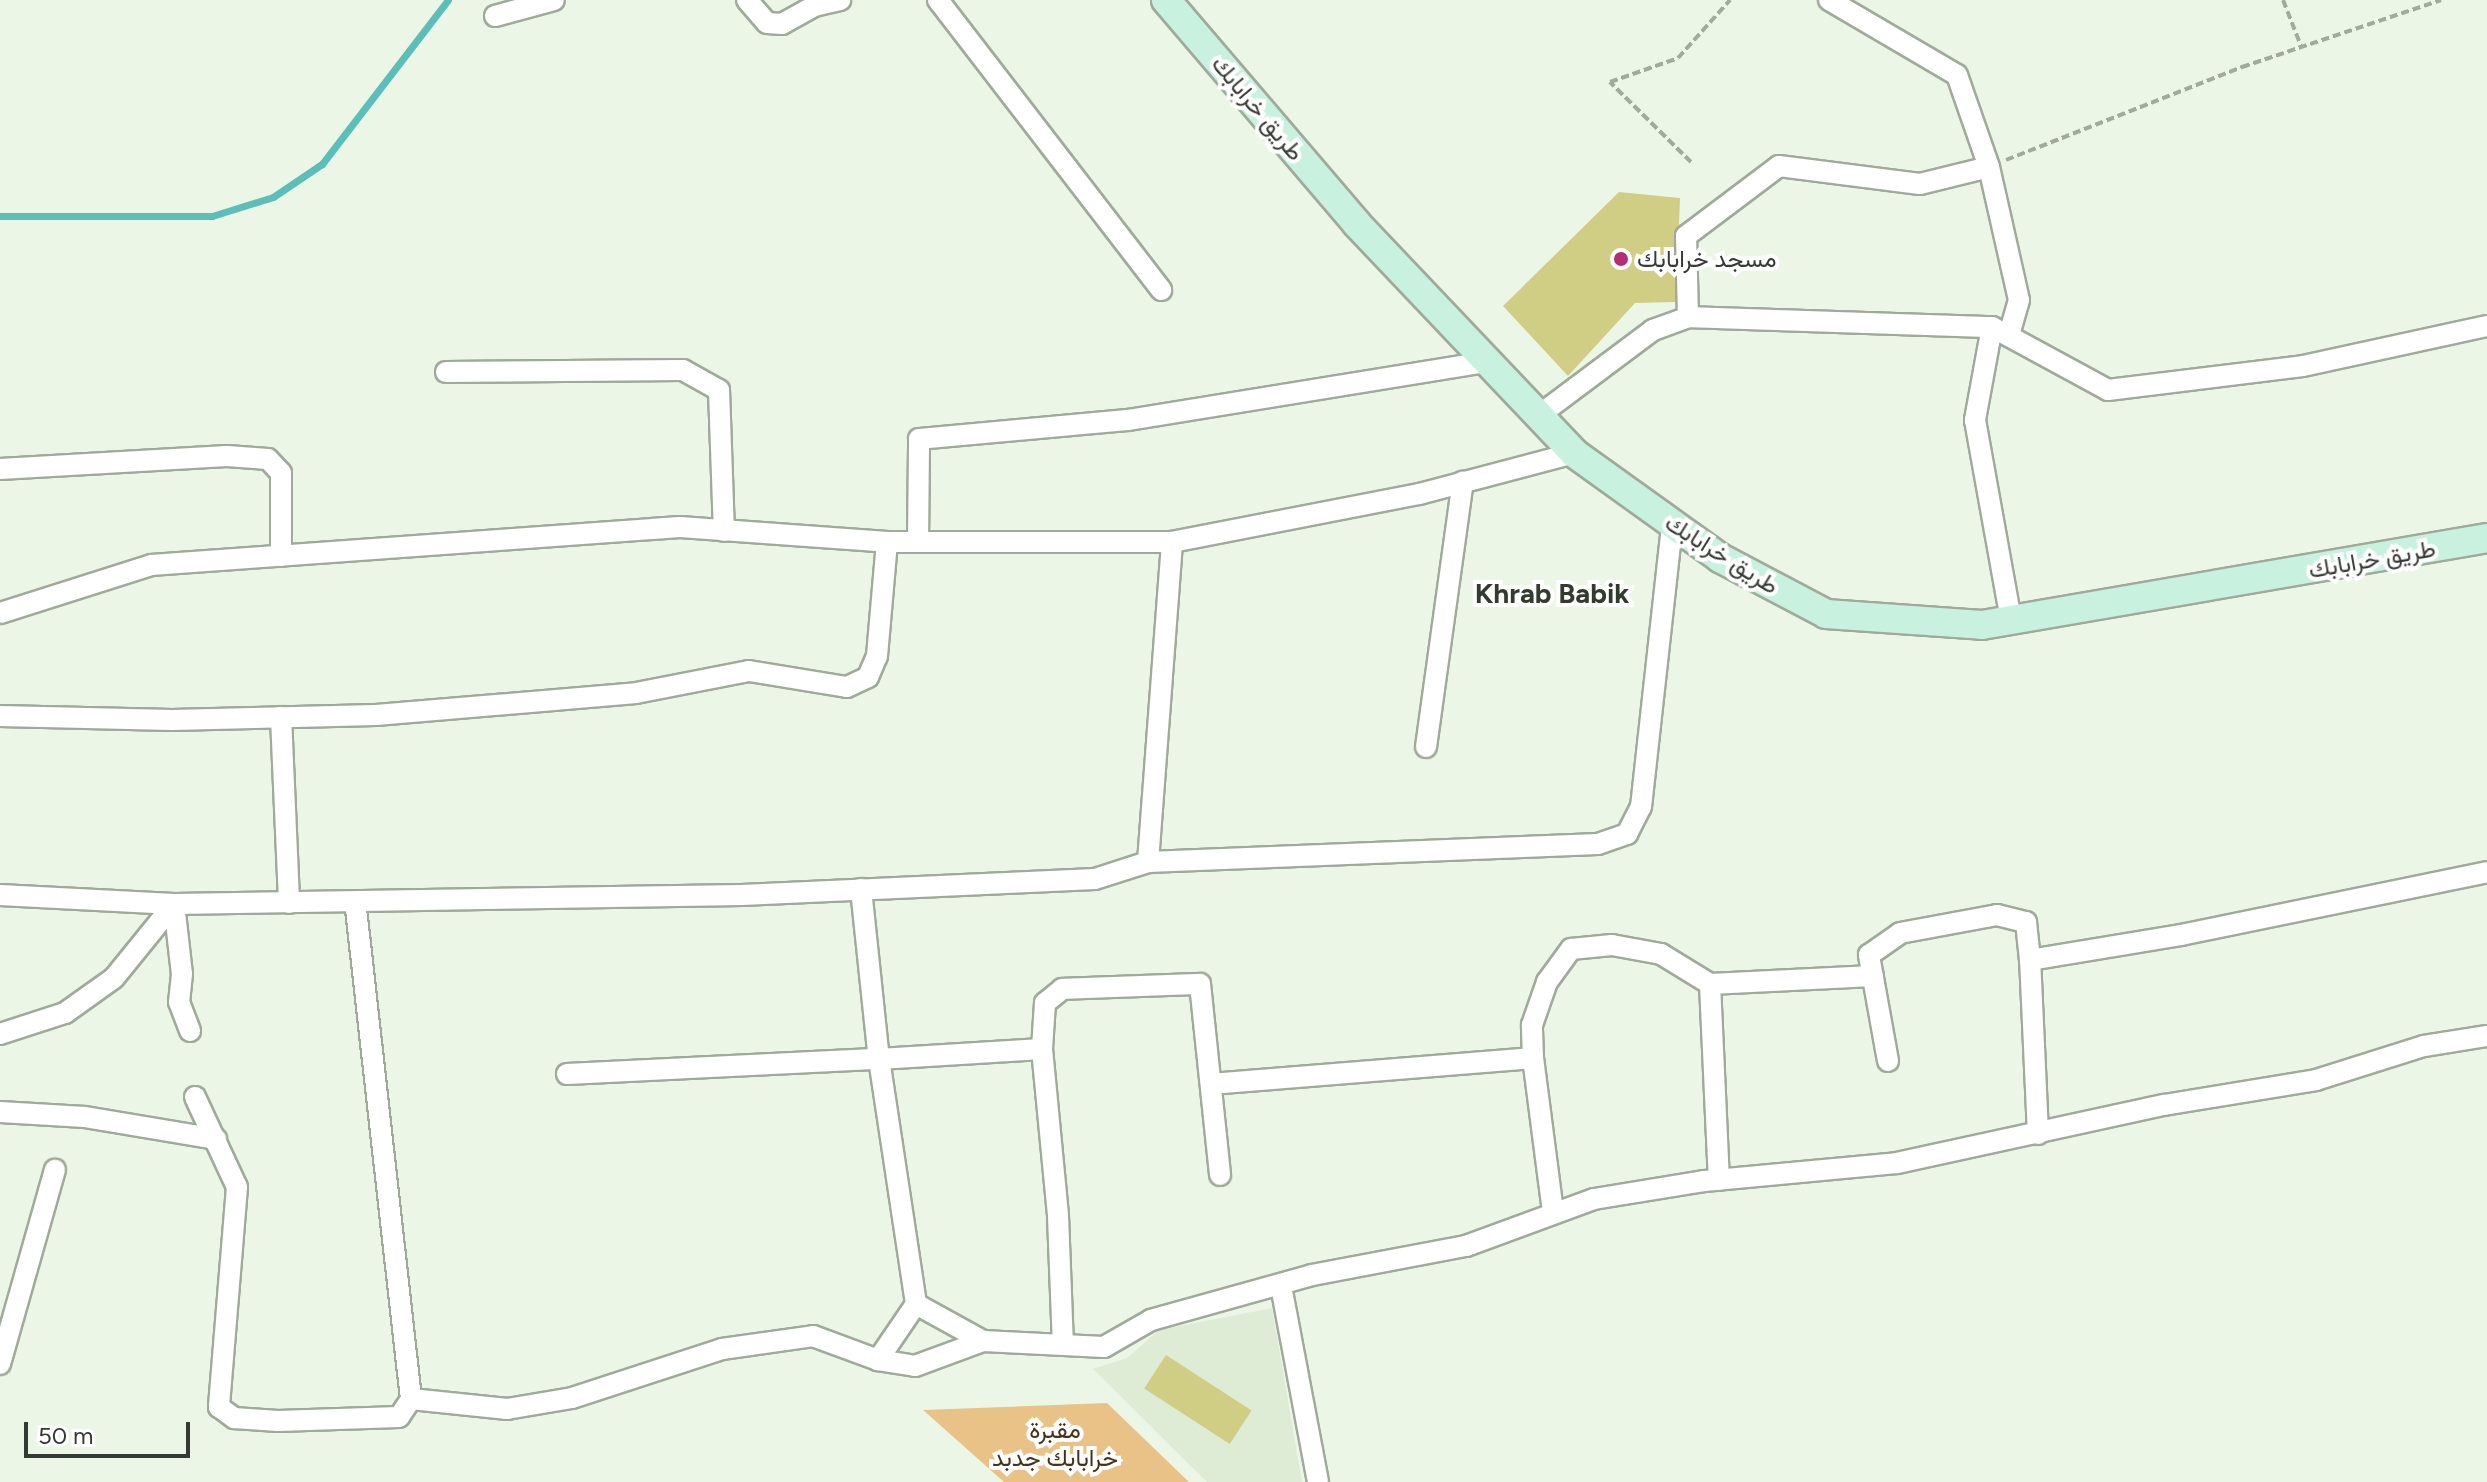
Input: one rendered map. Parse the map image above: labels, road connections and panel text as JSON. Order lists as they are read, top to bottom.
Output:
{
  "streets": {
    "main road": ["طريق خرابابك"]
  },
  "districts": ["Khrab Babik"],
  "parks": ["مقبرة خرابابك جدبد"],
  "places": ["مسجد خرابابك"],
  "scale_bar": "50 m"
}
